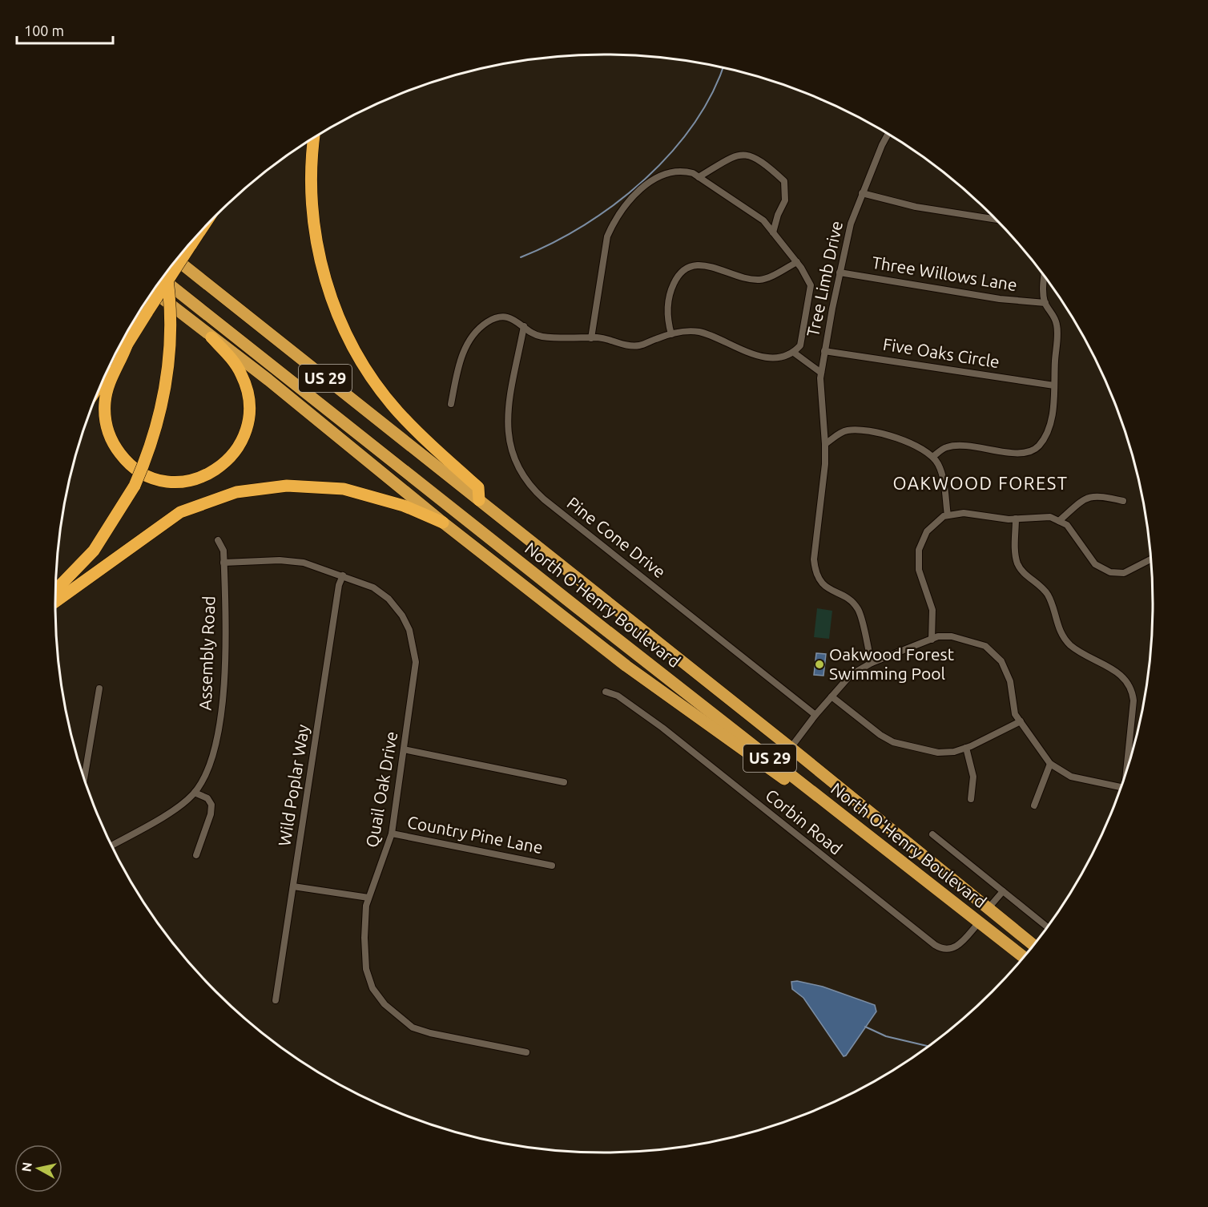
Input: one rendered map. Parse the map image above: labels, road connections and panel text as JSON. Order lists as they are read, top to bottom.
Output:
{
  "streets": {
    "highway": ["US 29", "North O'Henry Boulevard"],
    "street": [
      "Three Willows Lane",
      "Tree Limb Drive",
      "Five Oaks Circle",
      "Pine Cone Drive",
      "Assembly Road",
      "Wild Poplar Way",
      "Quail Oak Drive",
      "Corbin Road",
      "Country Pine Lane"
    ]
  },
  "crossings": [
    ["Three Willows Lane", "Tree Limb Drive"],
    ["Tree Limb Drive", "Five Oaks Circle"],
    ["North O'Henry Boulevard", "Corbin Road"],
    ["Assembly Road", "Quail Oak Drive"],
    ["Wild Poplar Way", "Quail Oak Drive"],
    ["Quail Oak Drive", "Country Pine Lane"]
  ],
  "districts": ["OAKWOOD FOREST"],
  "places": ["Oakwood Forest Swimming Pool"],
  "scale_bar": "100 m",
  "north": "left"
}
